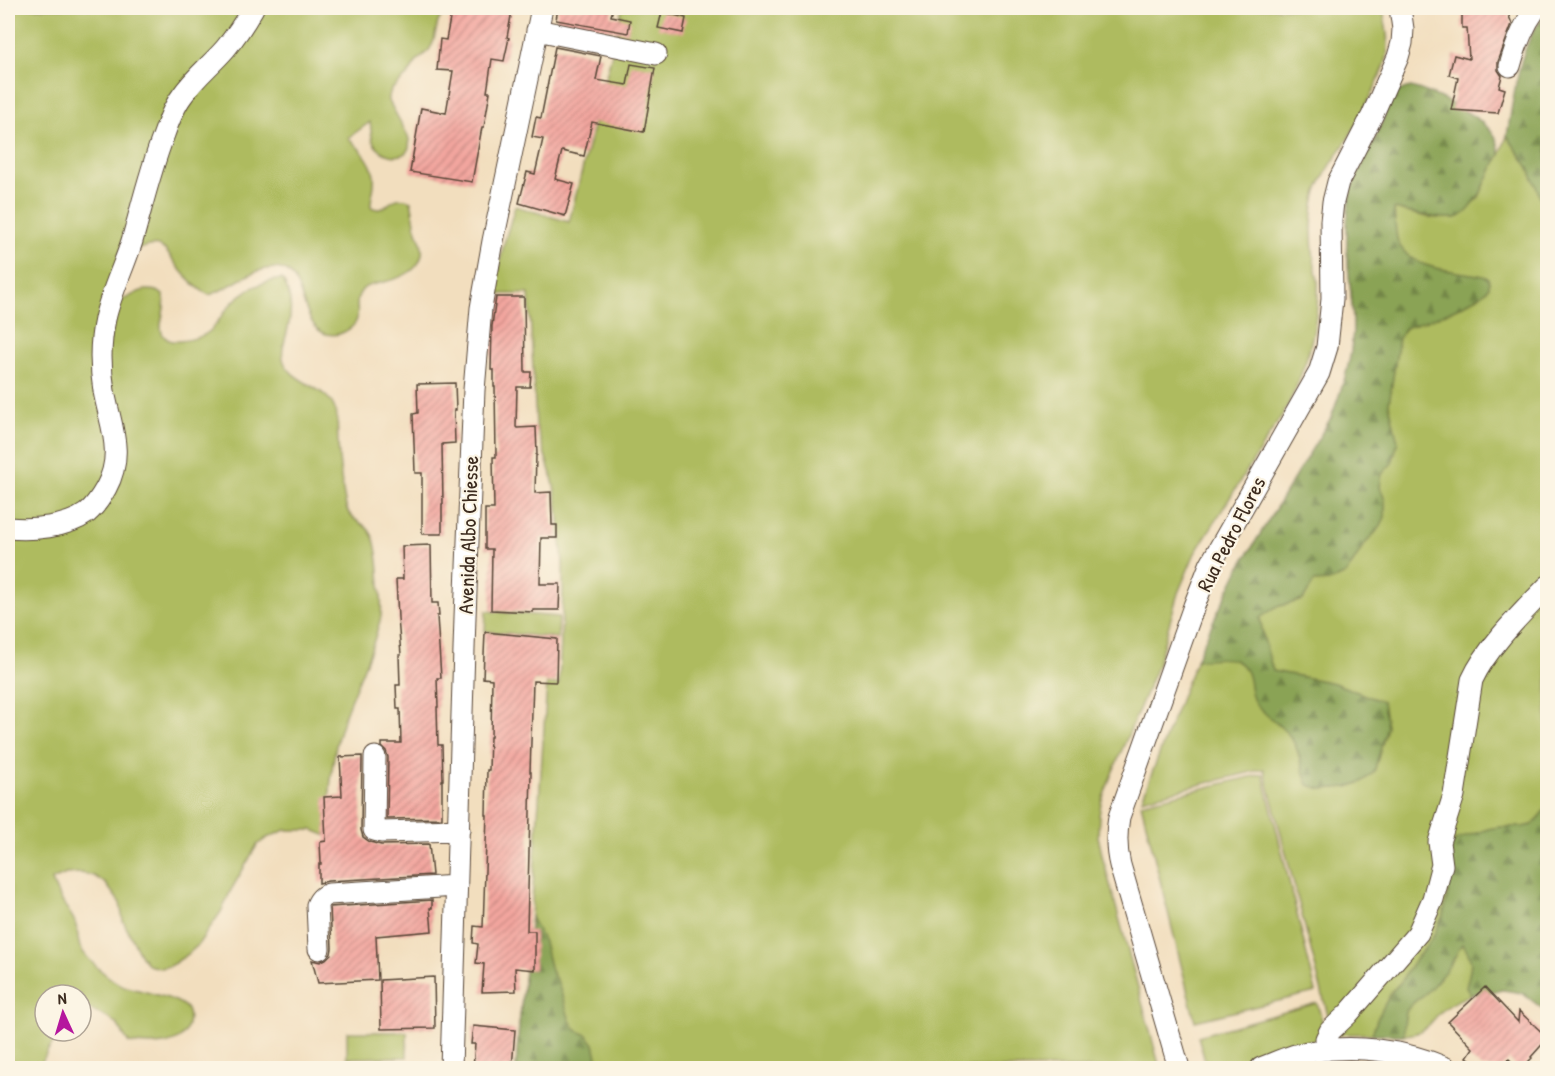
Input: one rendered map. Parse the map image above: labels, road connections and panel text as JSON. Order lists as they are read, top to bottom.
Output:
{
  "streets": {
    "street": ["Rua Pedro Flores", "Avenida Albo Chiesse"]
  },
  "north": "top"
}
